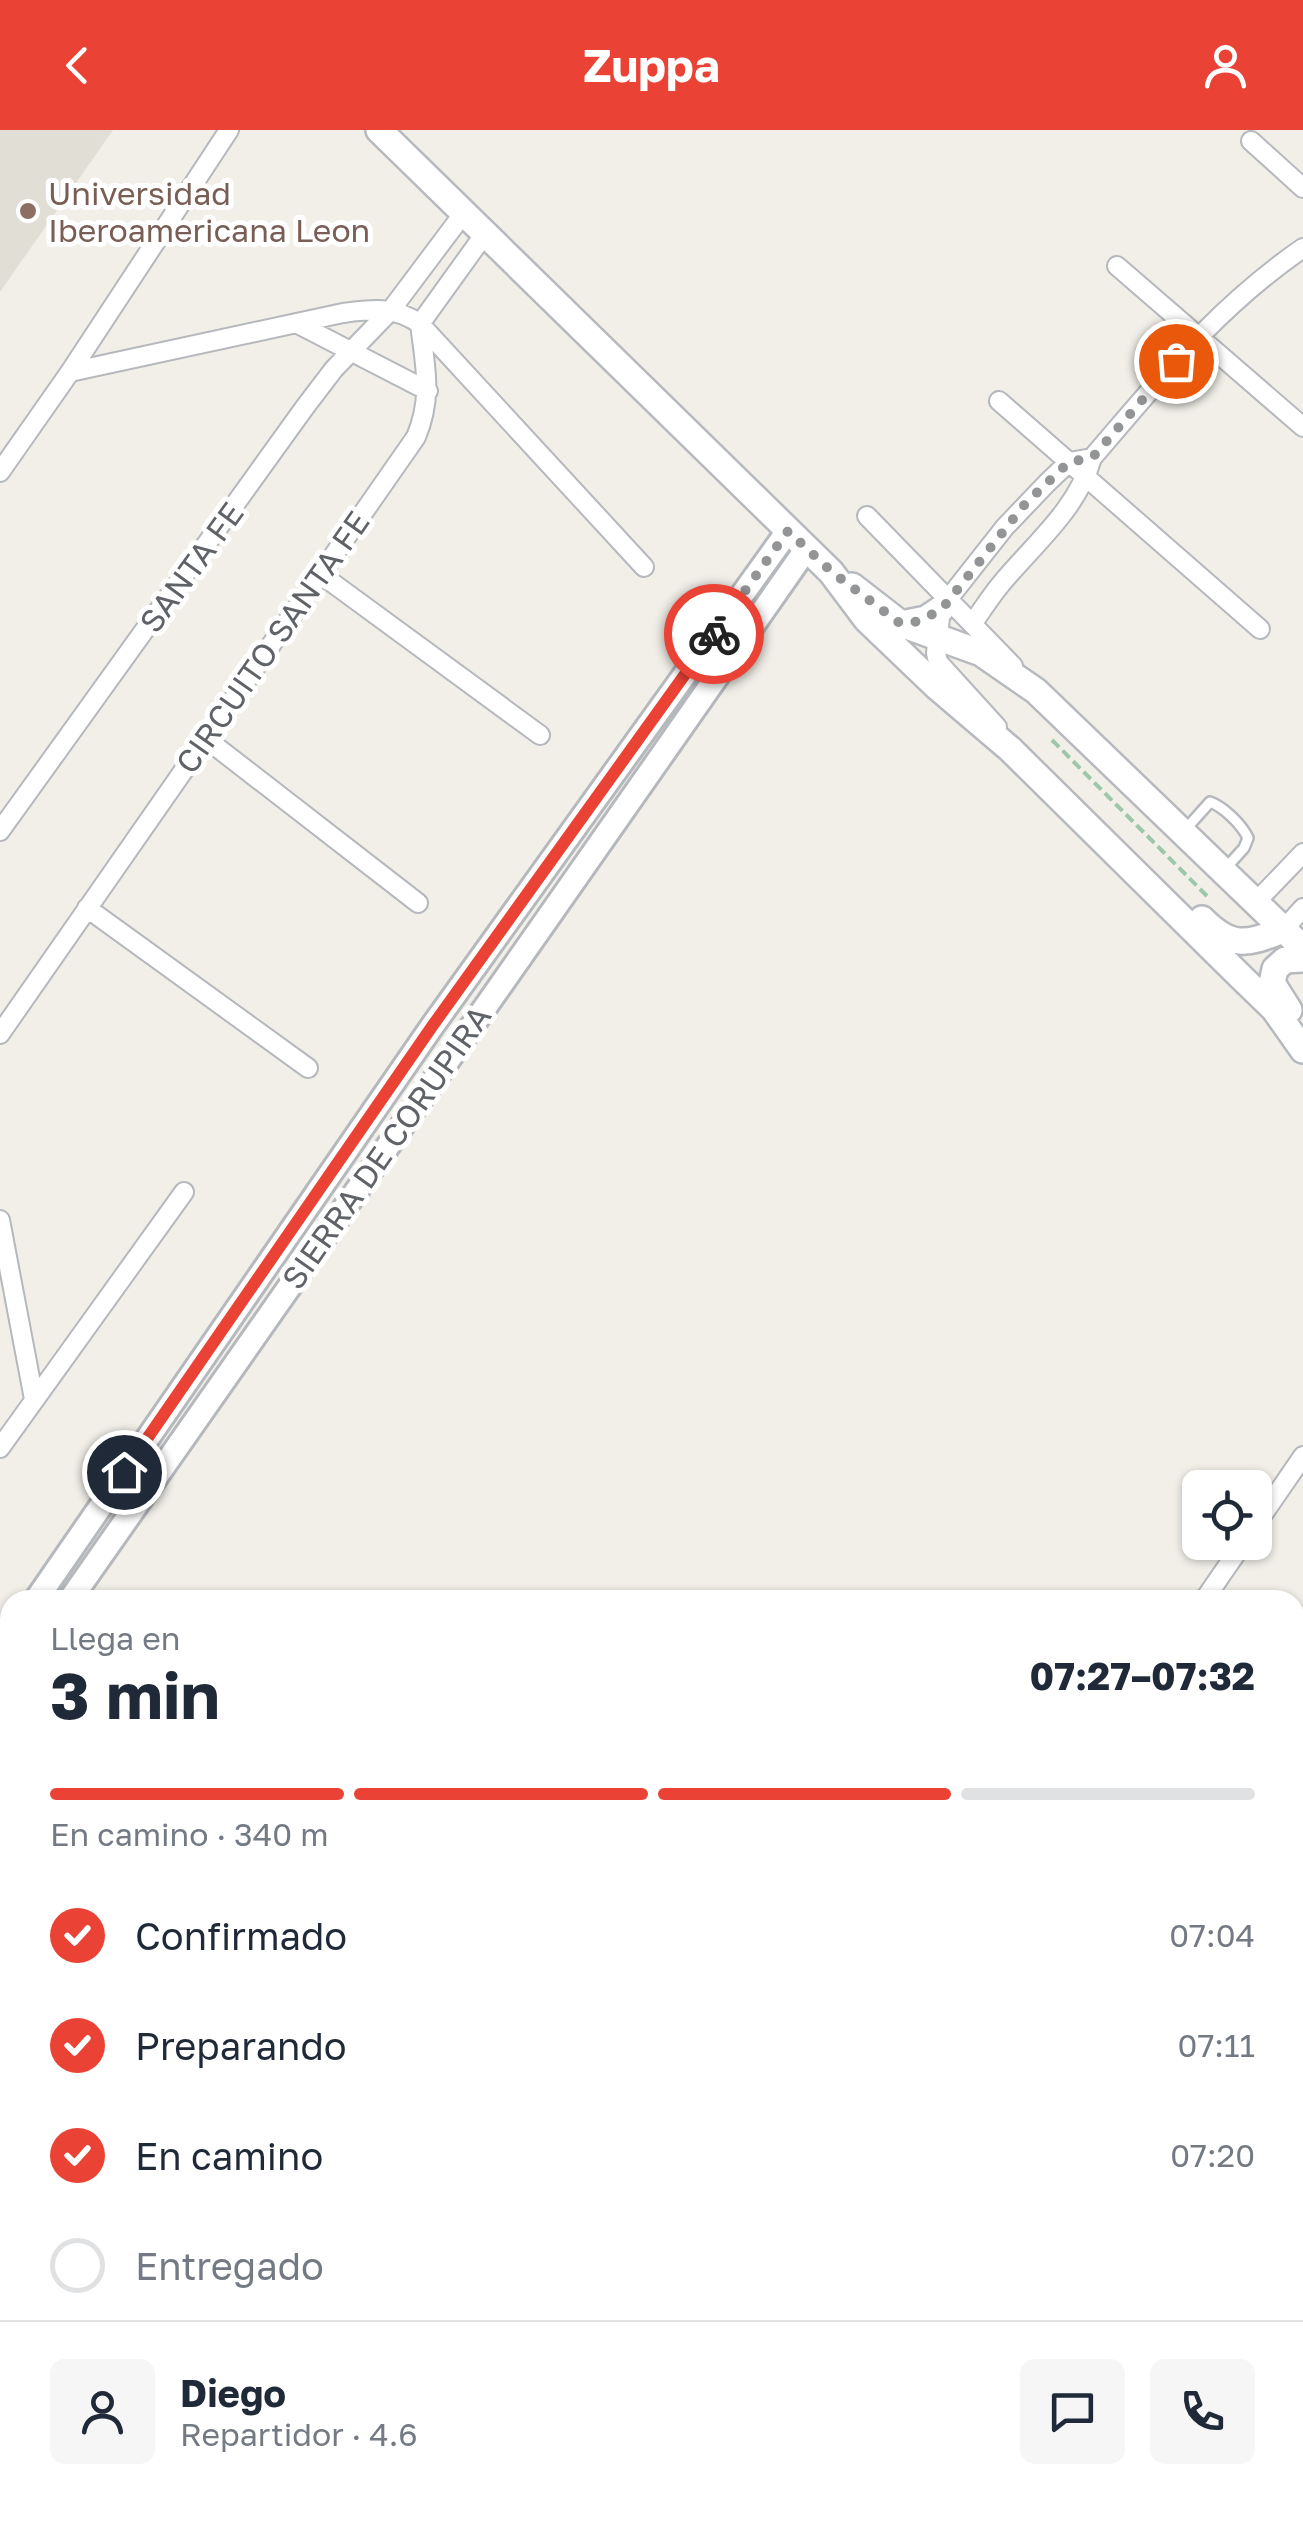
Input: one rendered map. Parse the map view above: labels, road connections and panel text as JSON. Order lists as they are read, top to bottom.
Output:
{
  "streets": {
    "street": ["SANTA FE", "CIRCUITO SANTA FE", "SIERRA DE CORUPIRA"]
  },
  "places": ["Universidad Iberoamericana Leon"],
  "page": {
    "header": "Zuppa",
    "heading": ["3 min", "Llega en", "07:27–07:32"],
    "panel": ["Diego", "Repartidor · 4.6"],
    "bar": "En camino · 340 m",
    "list": [
      ["Confirmado", "07:04"],
      ["Preparando", "07:11"],
      ["En camino", "07:20"],
      "Entregado"
    ]
  }
}
